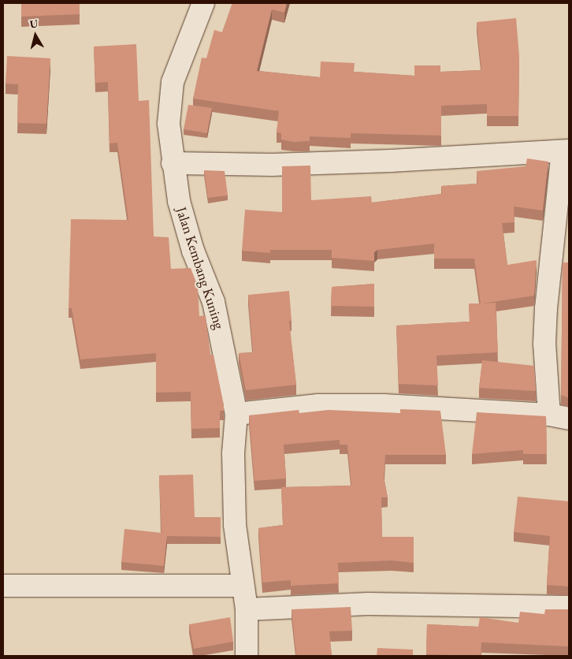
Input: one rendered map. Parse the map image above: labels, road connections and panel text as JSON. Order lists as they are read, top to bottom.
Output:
{
  "streets": {
    "street": ["Jalan Kembang Kuning"]
  },
  "north": "top"
}
